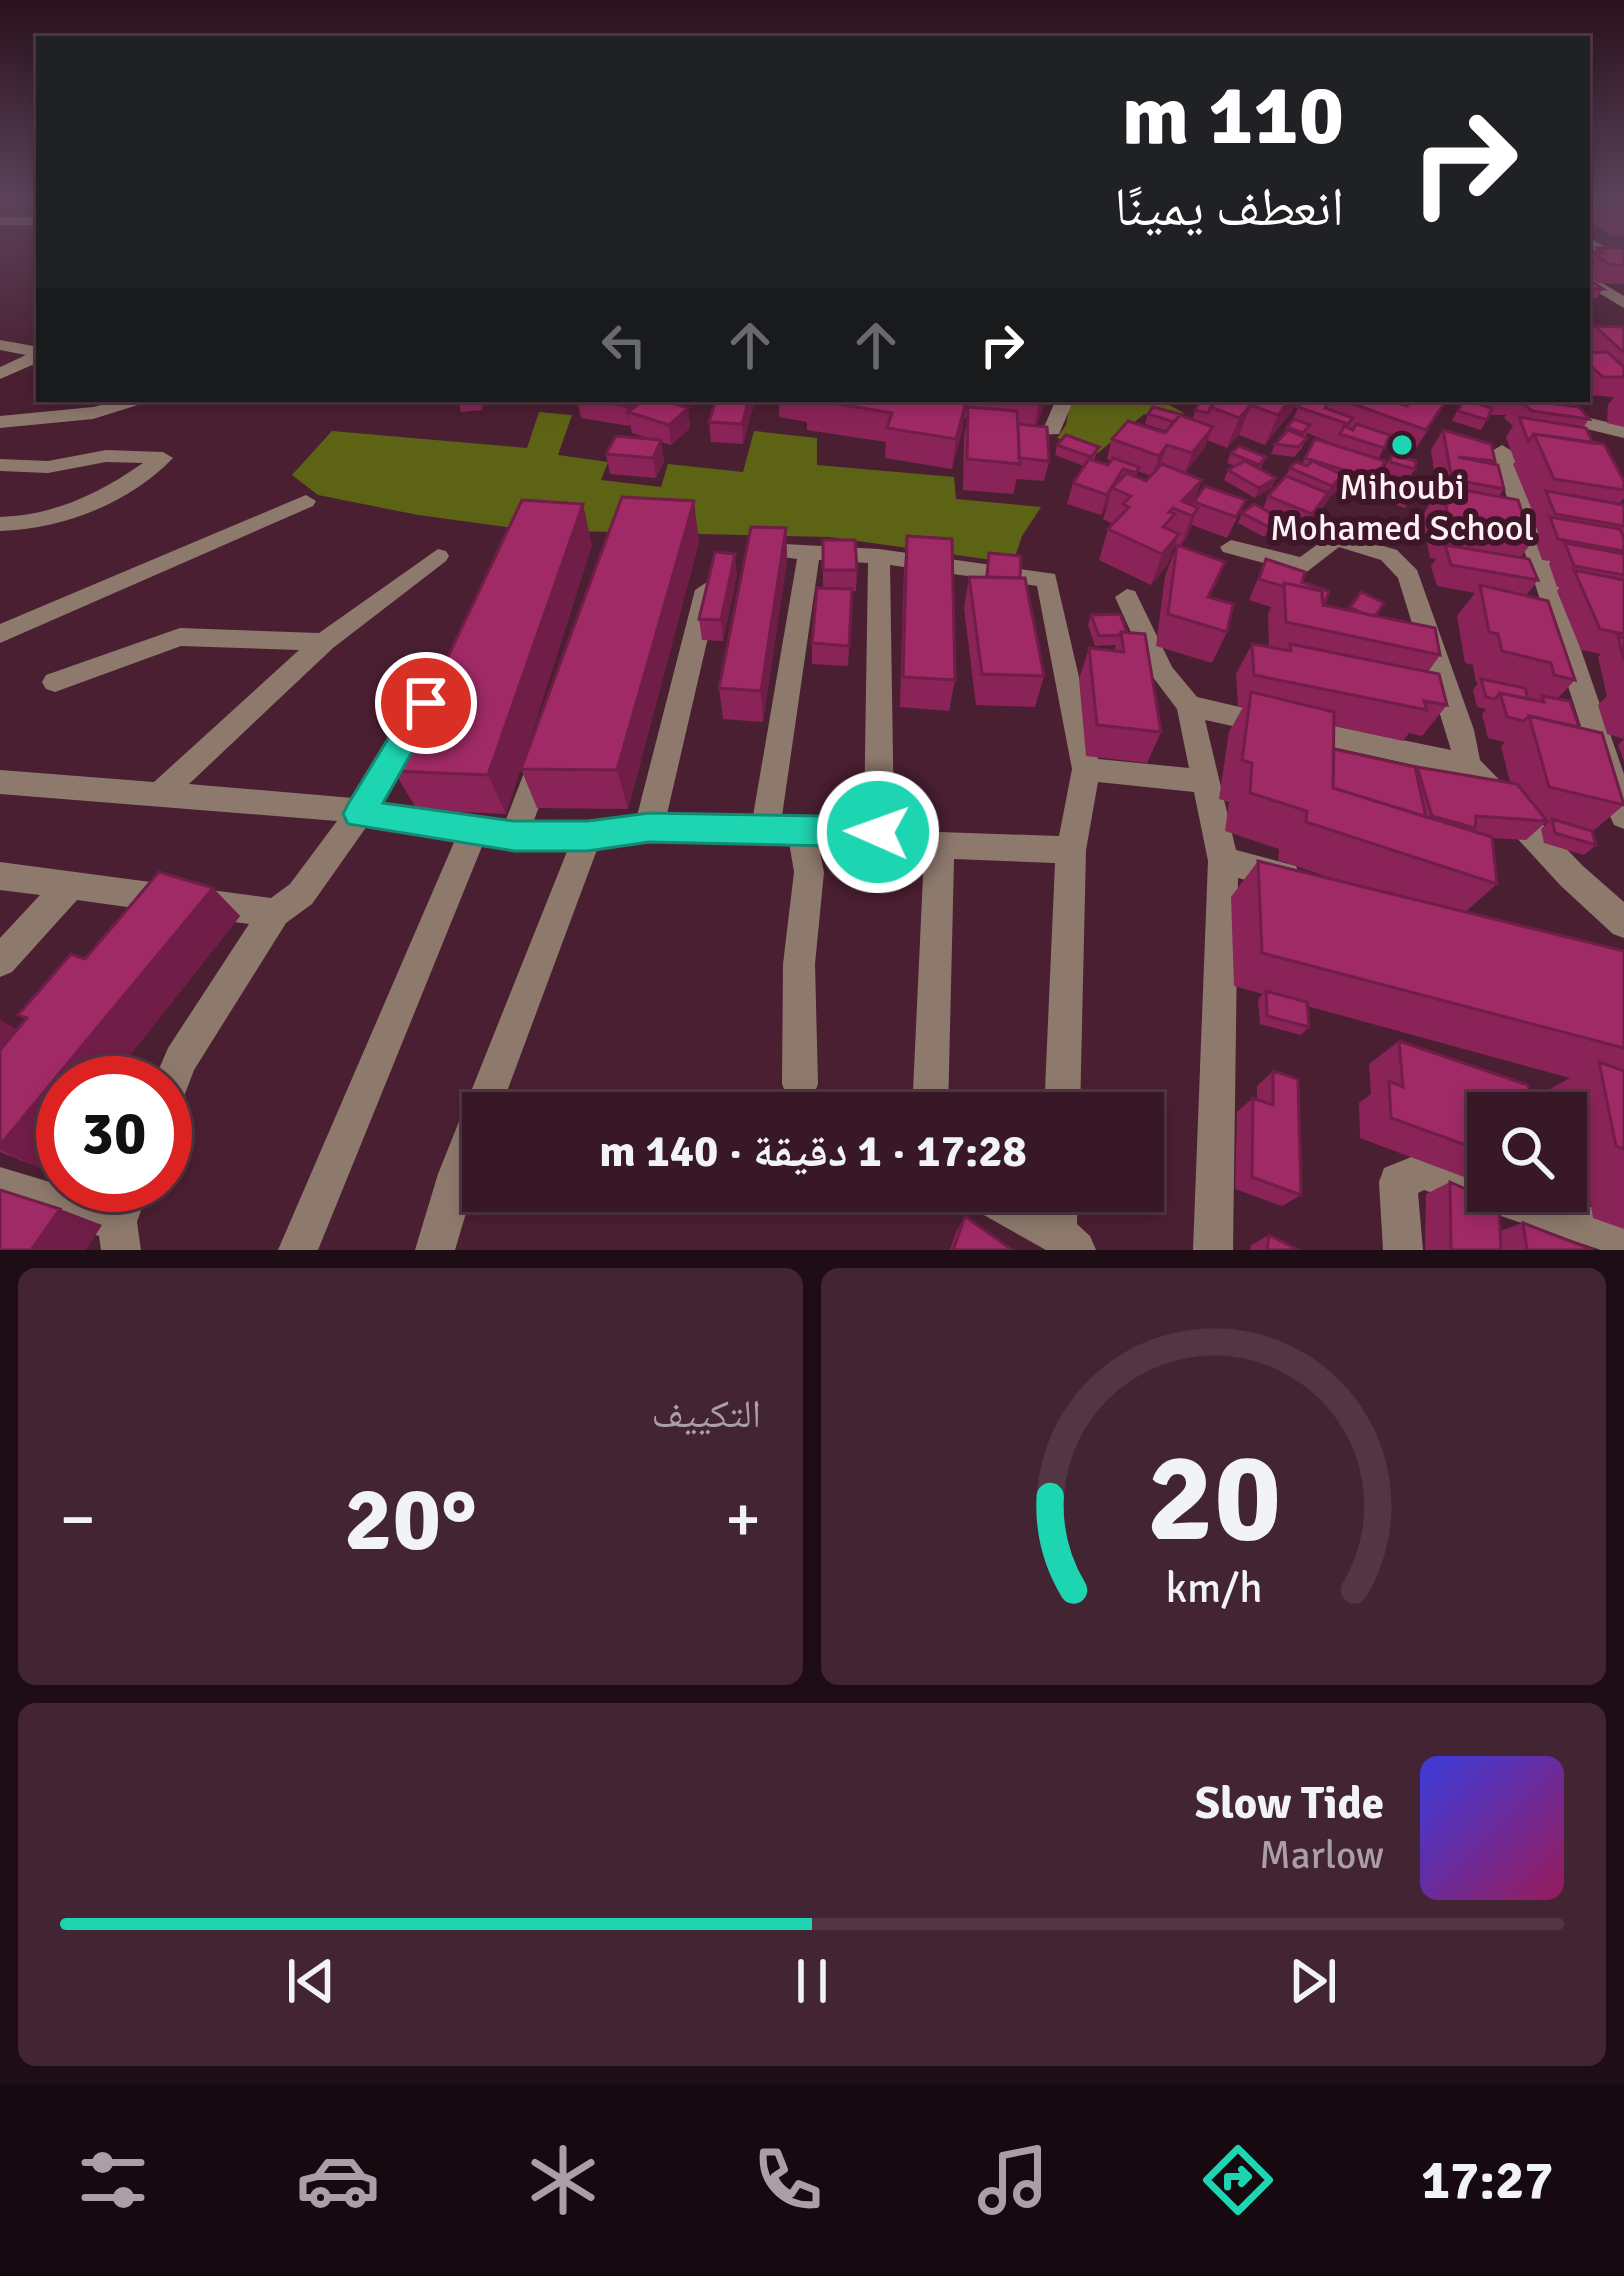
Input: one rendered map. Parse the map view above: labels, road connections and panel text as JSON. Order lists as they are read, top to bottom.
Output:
{
  "places": ["Mihoubi Mohamed School"],
  "page": {
    "turn": ["110 m", "انعطف يمينًا"],
    "limit": "30",
    "trip": "17:28 · 1 دقيقة · 140 m",
    "tile": "التكييف",
    "heat": ["−", "20°", "+"],
    "song": ["Slow Tide", "Marlow"],
    "tabs": "17:27",
    "gauge": ["20", "km/h"]
  }
}
